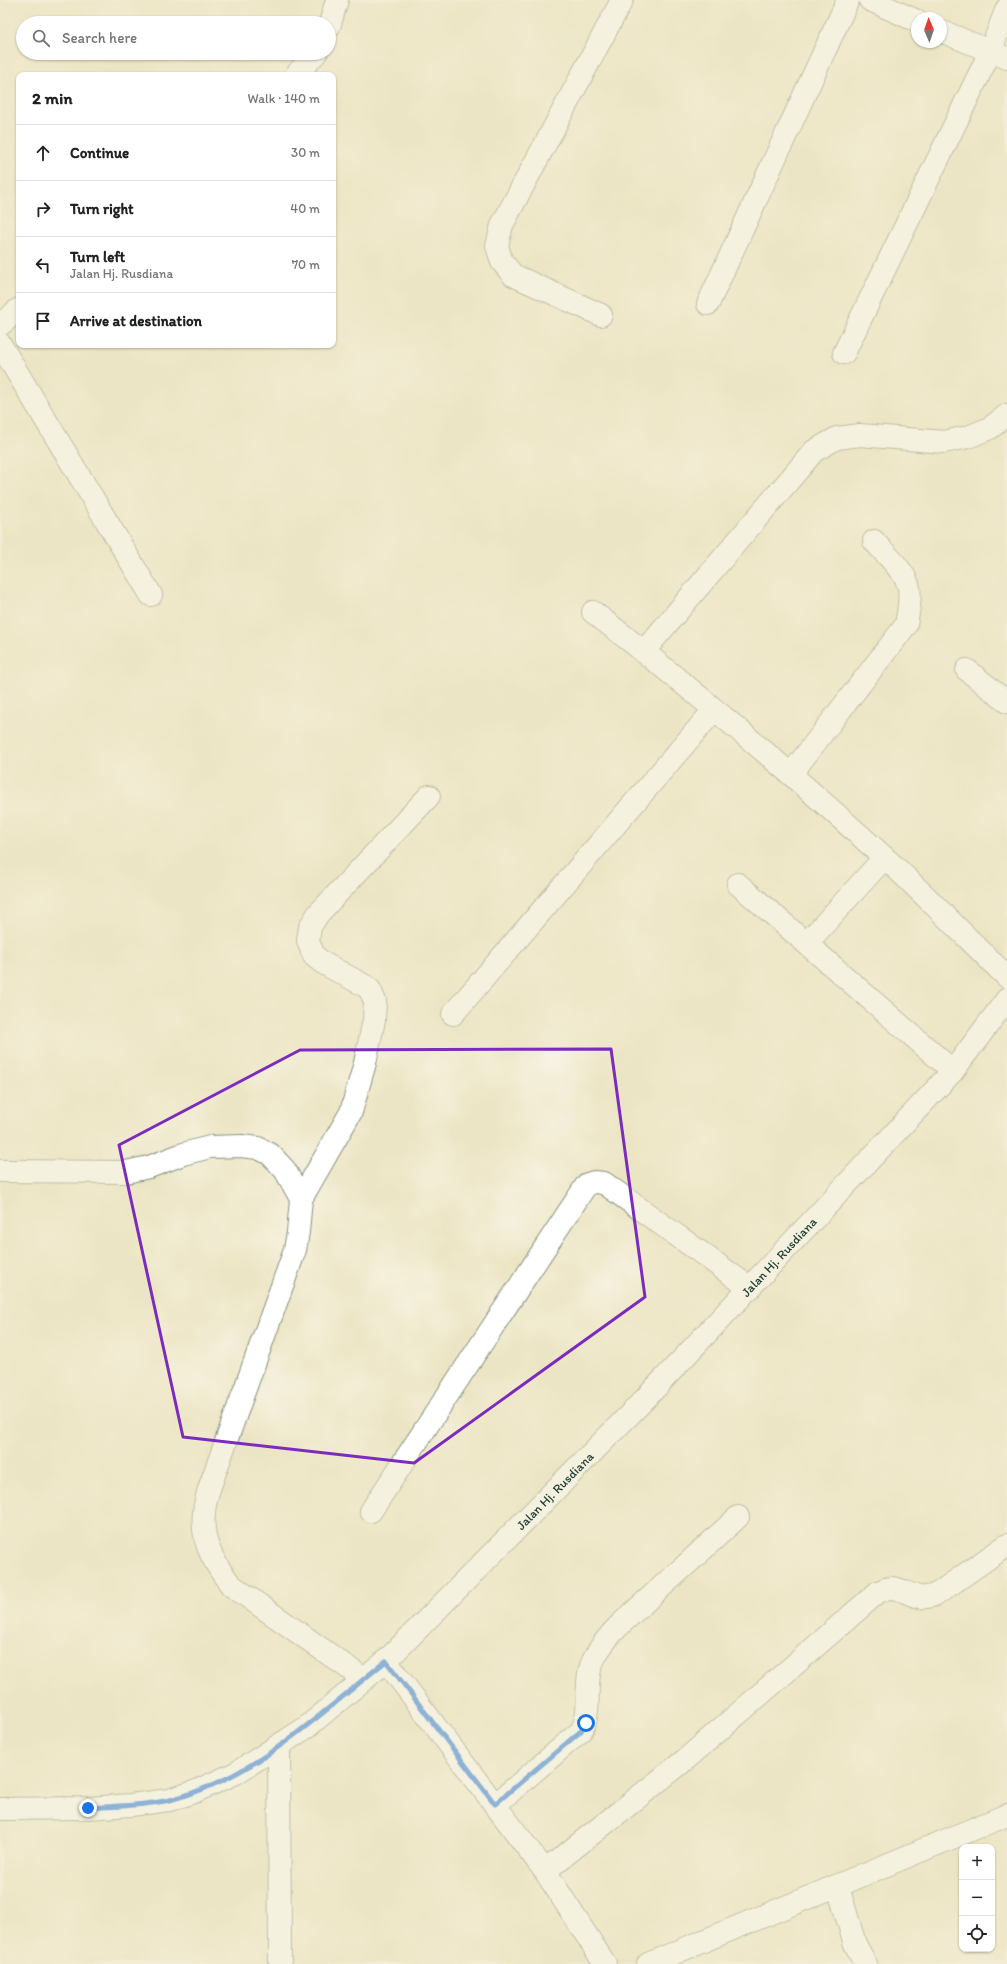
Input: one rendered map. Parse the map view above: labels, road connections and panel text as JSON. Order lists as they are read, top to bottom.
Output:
{
  "streets": {
    "street": ["Jalan Hj. Rusdiana"]
  },
  "north": "top",
  "page": {
    "search": "Search here",
    "heading": ["2 min", "Walk · 140 m"],
    "list": [
      ["Continue", "30 m"],
      ["Turn right", "40 m"],
      ["Turn left", "Jalan Hj. Rusdiana", "70 m"],
      "Arrive at destination"
    ],
    "map_buttons": ["+", "−"]
  }
}
